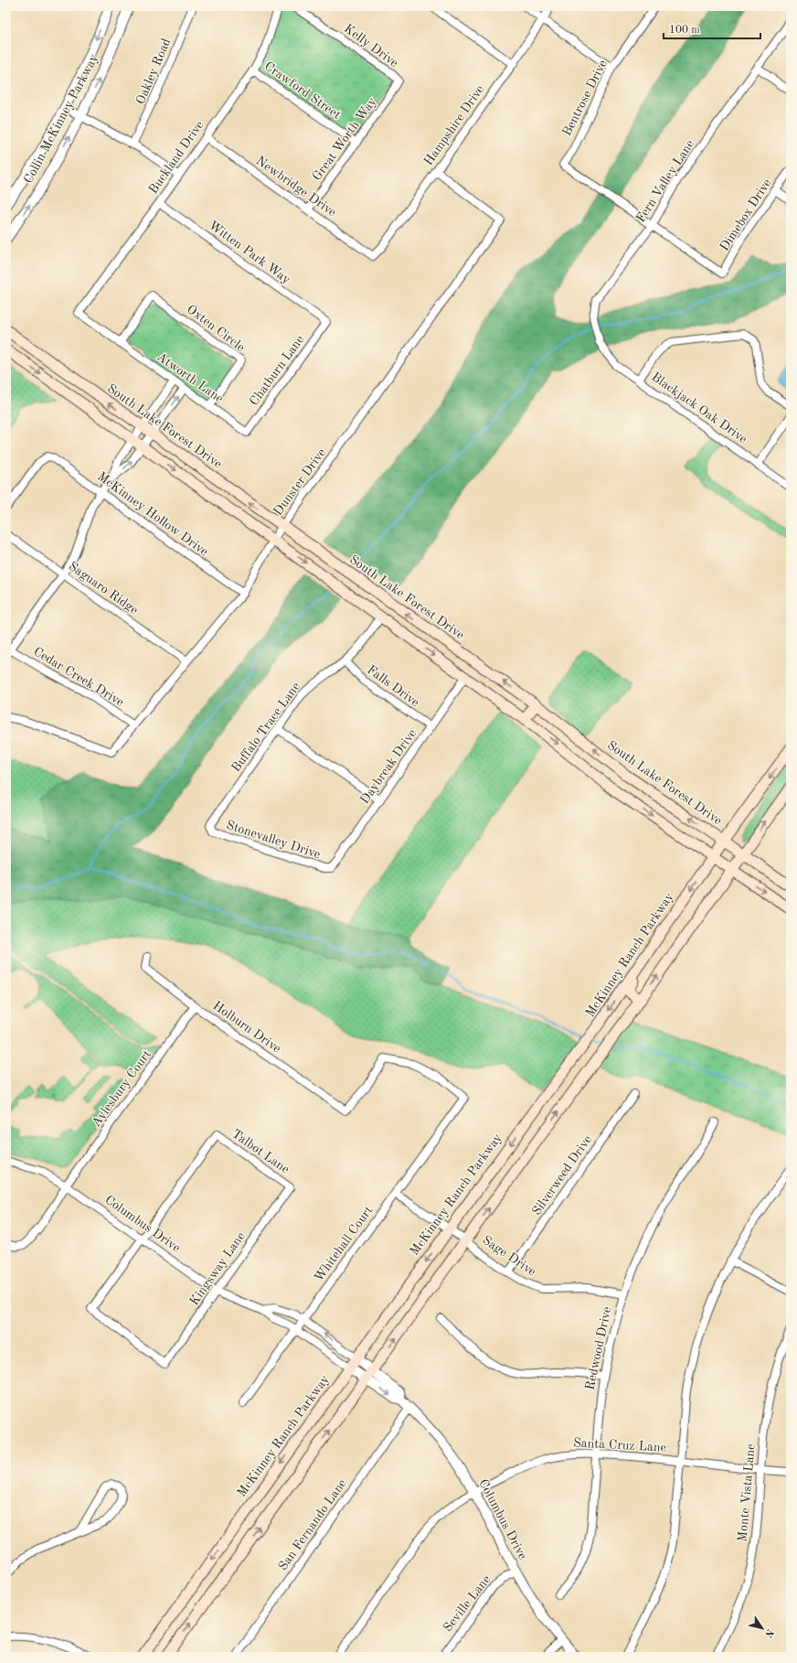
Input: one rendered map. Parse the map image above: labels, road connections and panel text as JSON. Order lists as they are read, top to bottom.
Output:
{
  "streets": {
    "main road": ["South Lake Forest Drive", "McKinney Ranch Parkway"],
    "street": [
      "Kelly Drive",
      "Oakley Road",
      "Crawford Street",
      "Bentrose Drive",
      "Collin McKinney Parkway",
      "Hampshire Drive",
      "Great Worth Way",
      "Buckland Drive",
      "Fern Valley Lane",
      "Newbridge Drive",
      "Dimebox Drive",
      "Witten Park Way",
      "Oxten Circle",
      "Chatburn Lane",
      "Atworth Lane",
      "Blackjack Oak Drive",
      "Dunster Drive",
      "McKinney Hollow Drive",
      "Saguaro Ridge",
      "Cedar Creek Drive",
      "Falls Drive",
      "Buffalo Trace Lane",
      "Daybreak Drive",
      "Stonevalley Drive",
      "Holburn Drive",
      "Aylesbury Court",
      "Talbot Lane",
      "Silverweed Drive",
      "Columbus Drive",
      "Whitehall Court",
      "Sage Drive",
      "Kingsway Lane",
      "Redwood Drive",
      "Santa Cruz Lane",
      "Monte Vista Lane",
      "San Fernando Lane",
      "Seville Lane"
    ]
  },
  "crossings": [
    ["Kelly Drive", "Great Worth Way"],
    ["Crawford Street", "Great Worth Way"],
    ["Crawford Street", "Buckland Drive"],
    ["Bentrose Drive", "Fern Valley Lane"],
    ["Bentrose Drive", "Dimebox Drive"],
    ["Hampshire Drive", "Newbridge Drive"],
    ["Hampshire Drive", "Dunster Drive"],
    ["Great Worth Way", "Newbridge Drive"],
    ["Buckland Drive", "Newbridge Drive"],
    ["Buckland Drive", "Witten Park Way"],
    ["Buckland Drive", "Atworth Lane"],
    ["Fern Valley Lane", "Dimebox Drive"],
    ["Fern Valley Lane", "Blackjack Oak Drive"],
    ["Witten Park Way", "Chatburn Lane"],
    ["Oxten Circle", "Atworth Lane"],
    ["Chatburn Lane", "Atworth Lane"],
    ["South Lake Forest Drive", "Dunster Drive"],
    ["South Lake Forest Drive", "McKinney Ranch Parkway"],
    ["Dunster Drive", "McKinney Hollow Drive"],
    ["Dunster Drive", "Saguaro Ridge"],
    ["Dunster Drive", "Cedar Creek Drive"],
    ["Falls Drive", "Buffalo Trace Lane"],
    ["Falls Drive", "Daybreak Drive"],
    ["Buffalo Trace Lane", "Stonevalley Drive"],
    ["Daybreak Drive", "Stonevalley Drive"],
    ["McKinney Ranch Parkway", "Columbus Drive"],
    ["McKinney Ranch Parkway", "Sage Drive"],
    ["Holburn Drive", "Aylesbury Court"],
    ["Holburn Drive", "Whitehall Court"],
    ["Aylesbury Court", "Columbus Drive"],
    ["Talbot Lane", "Columbus Drive"],
    ["Talbot Lane", "Kingsway Lane"],
    ["Silverweed Drive", "Sage Drive"],
    ["Columbus Drive", "Whitehall Court"],
    ["Columbus Drive", "Kingsway Lane"],
    ["Columbus Drive", "Santa Cruz Lane"],
    ["Columbus Drive", "San Fernando Lane"],
    ["Columbus Drive", "Seville Lane"],
    ["Whitehall Court", "Sage Drive"],
    ["Sage Drive", "Redwood Drive"],
    ["Redwood Drive", "Santa Cruz Lane"],
    ["Santa Cruz Lane", "Monte Vista Lane"]
  ],
  "scale_bar": "100 m",
  "north": "bottom right"
}
